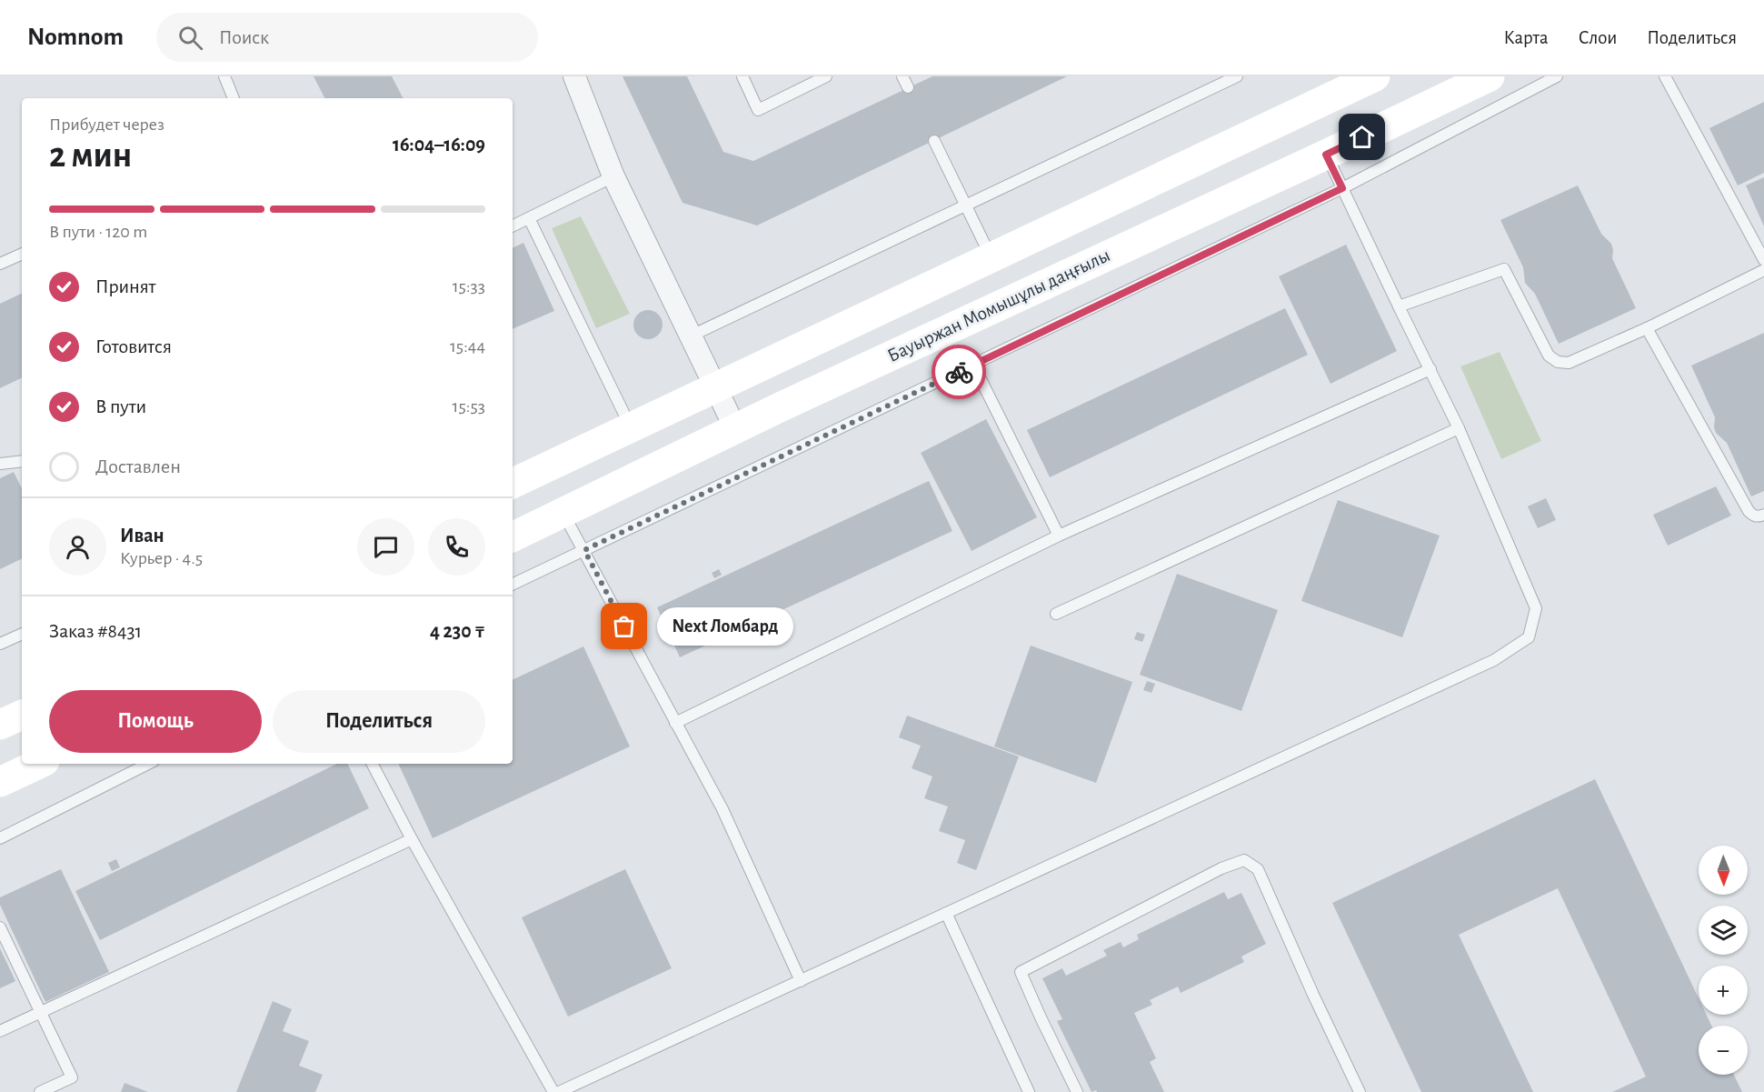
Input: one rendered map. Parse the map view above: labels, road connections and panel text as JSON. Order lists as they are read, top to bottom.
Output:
{
  "streets": {
    "main road": ["Бауыржан Момышұлы даңғылы"]
  },
  "places": ["Next Ломбард"],
  "north": "bottom",
  "page": {
    "header": "Nomnom",
    "search": "Поиск",
    "nav": ["Карта", "Слои", "Поделиться"],
    "heading": ["2 мин", "Прибудет через", "16:04–16:09"],
    "panel": [
      "Иван",
      "Курьер · 4.5",
      "Заказ #8431",
      "4 230 ₸"
    ],
    "bar": "В пути · 120 m",
    "list": [
      ["Принят", "15:33"],
      ["Готовится", "15:44"],
      ["В пути", "15:53"],
      "Доставлен"
    ],
    "bubble": "Next Ломбард",
    "buttons": ["Помощь", "Поделиться"],
    "map_buttons": ["+", "−"]
  }
}
